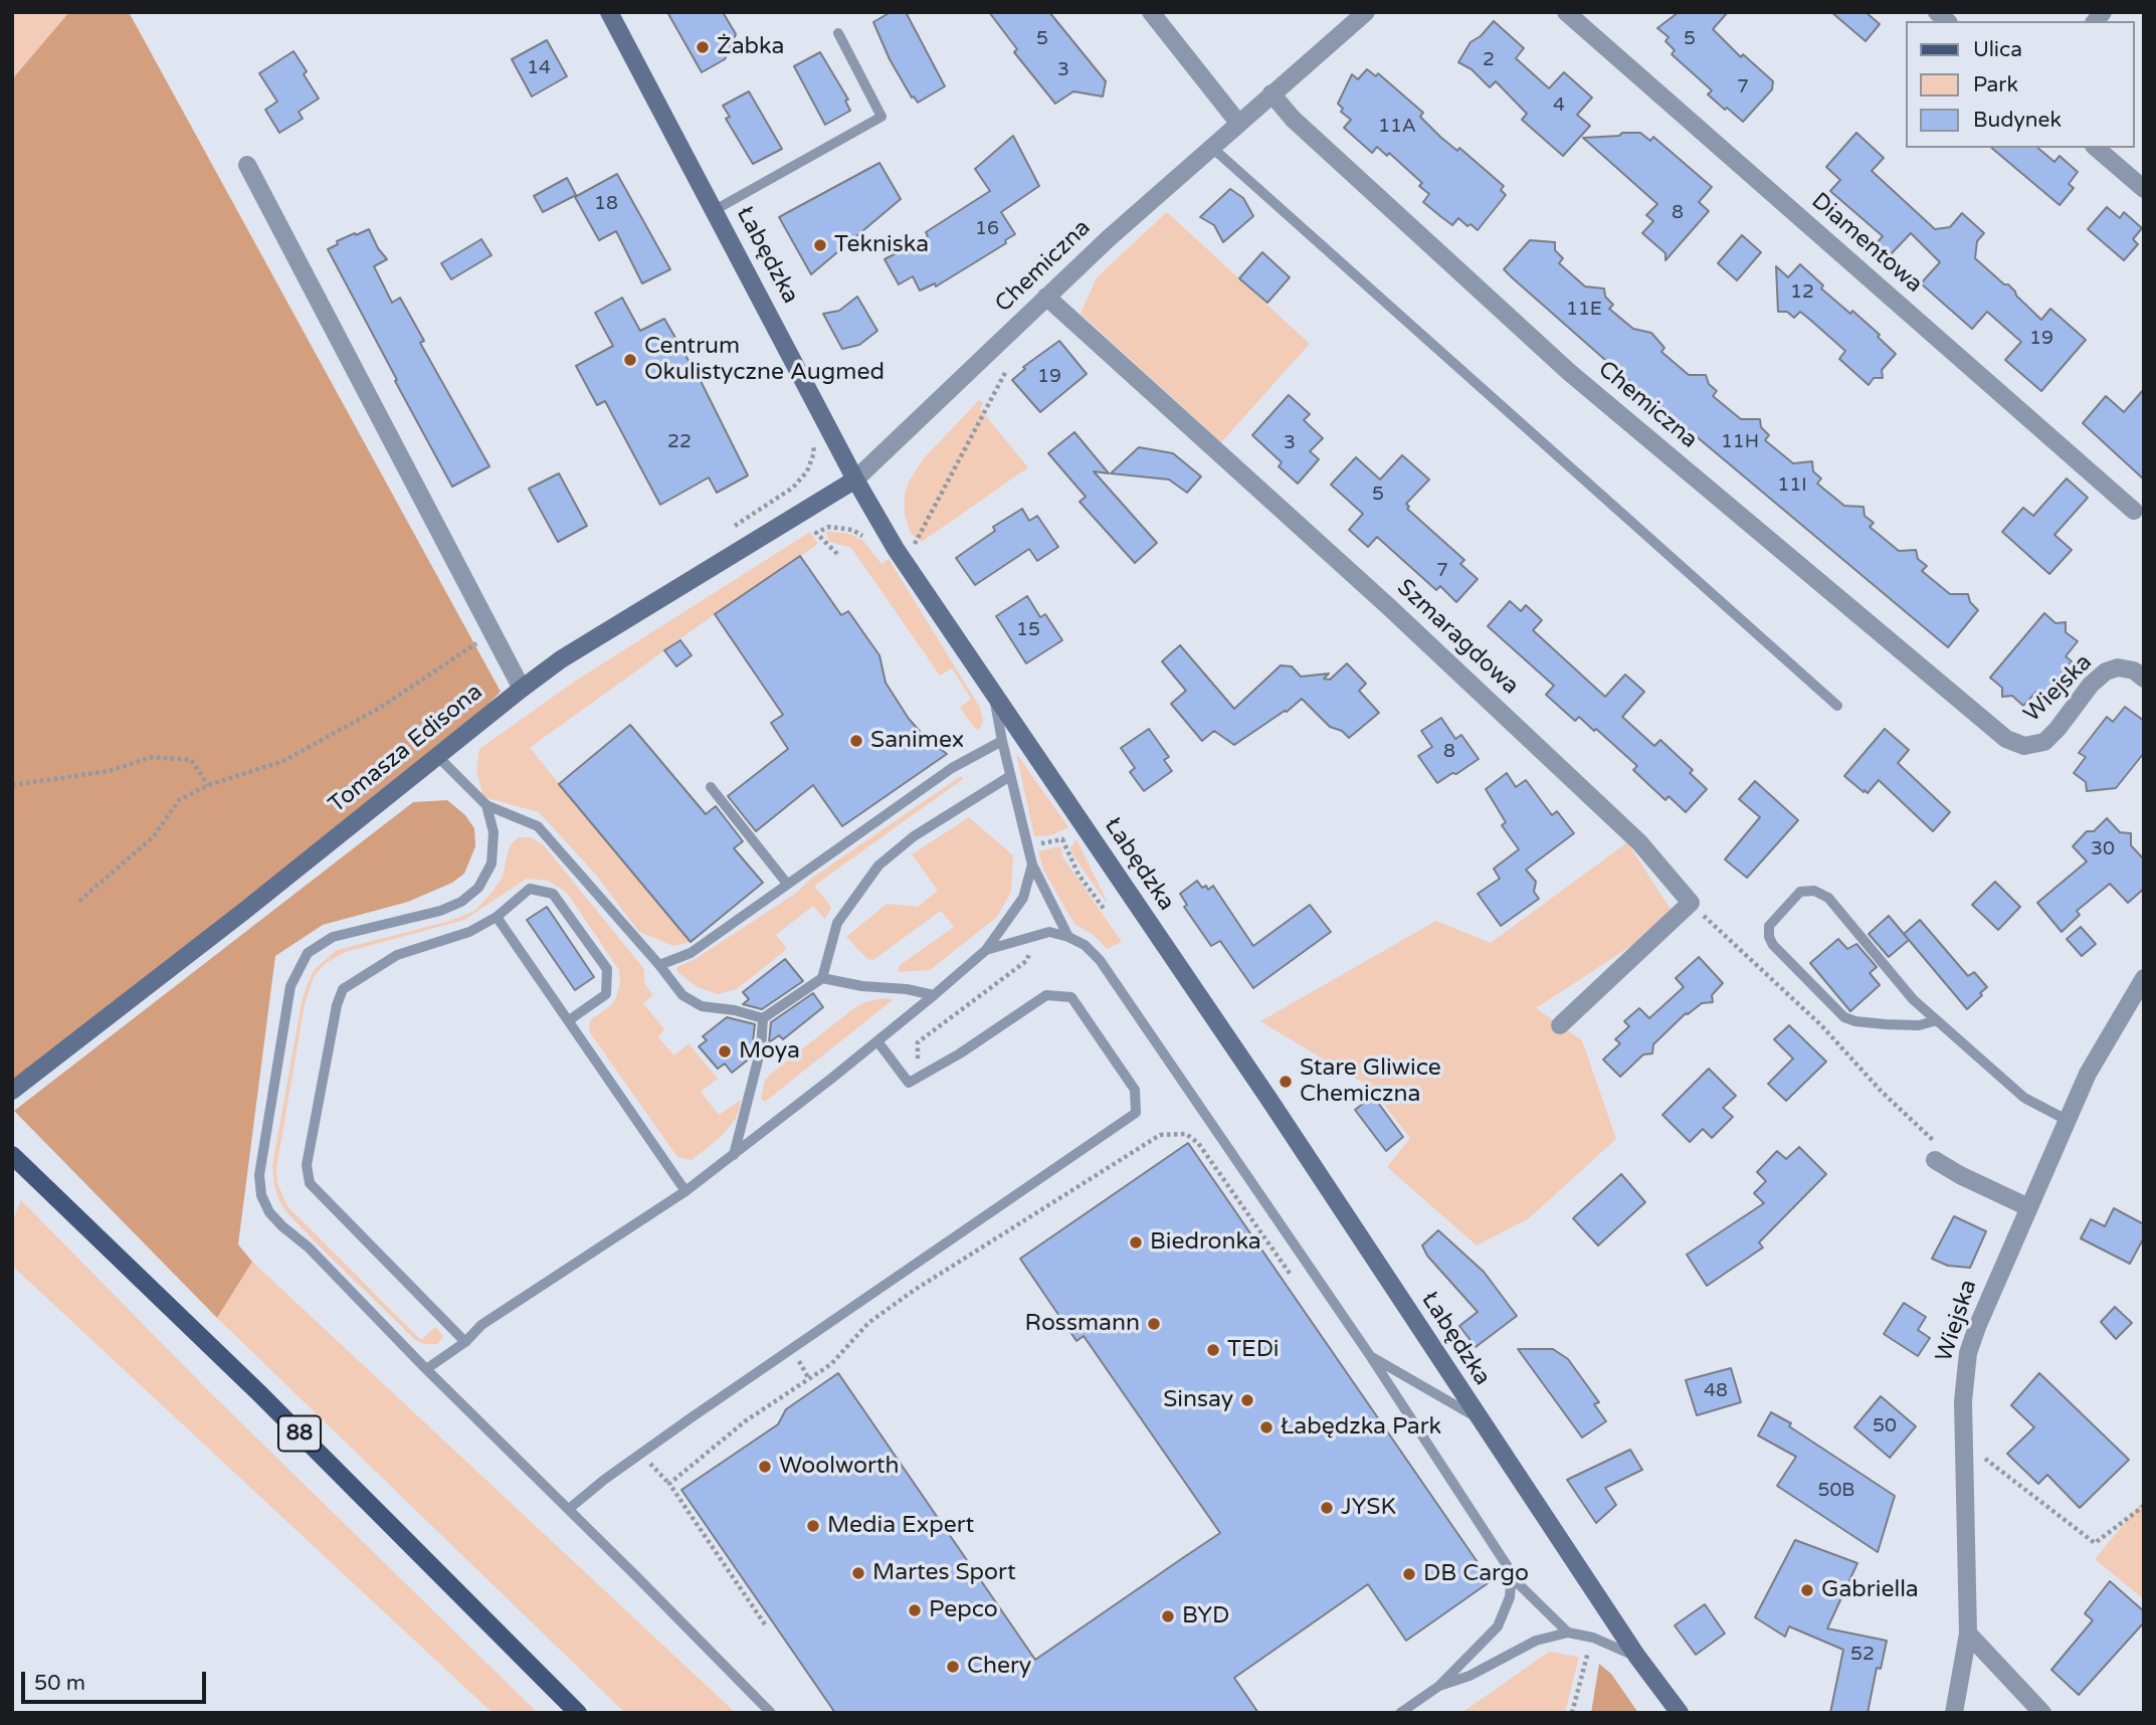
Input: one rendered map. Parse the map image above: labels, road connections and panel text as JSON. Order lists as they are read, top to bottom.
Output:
{
  "streets": {
    "main road": ["88"],
    "street": [
      "Diamentowa",
      "Łabędzka",
      "Chemiczna",
      "Szmaragdowa",
      "Wiejska",
      "Tomasza Edisona"
    ]
  },
  "crossings": [
    ["Łabędzka", "Chemiczna"],
    ["Łabędzka", "Tomasza Edisona"],
    ["Chemiczna", "Szmaragdowa"],
    ["Chemiczna", "Wiejska"],
    ["Chemiczna", "Tomasza Edisona"]
  ],
  "places": [
    "Żabka",
    "Tekniska",
    "Centrum Okulistyczne Augmed",
    "Sanimex",
    "Moya",
    "Stare Gliwice Chemiczna",
    "Biedronka",
    "Rossmann",
    "TEDi",
    "Sinsay",
    "Łabędzka Park",
    "Woolworth",
    "JYSK",
    "Media Expert",
    "Martes Sport",
    "DB Cargo",
    "Gabriella",
    "Pepco",
    "BYD",
    "Chery"
  ],
  "house_numbers": [
    "5",
    "5",
    "2",
    "14",
    "3",
    "7",
    "4",
    "11A",
    "18",
    "8",
    "16",
    "12",
    "11E",
    "19",
    "19",
    "22",
    "11H",
    "3",
    "11I",
    "5",
    "7",
    "15",
    "8",
    "30",
    "48",
    "50",
    "50B",
    "52"
  ],
  "legend": ["Ulica", "Park", "Budynek"],
  "scale_bar": "50 m"
}
